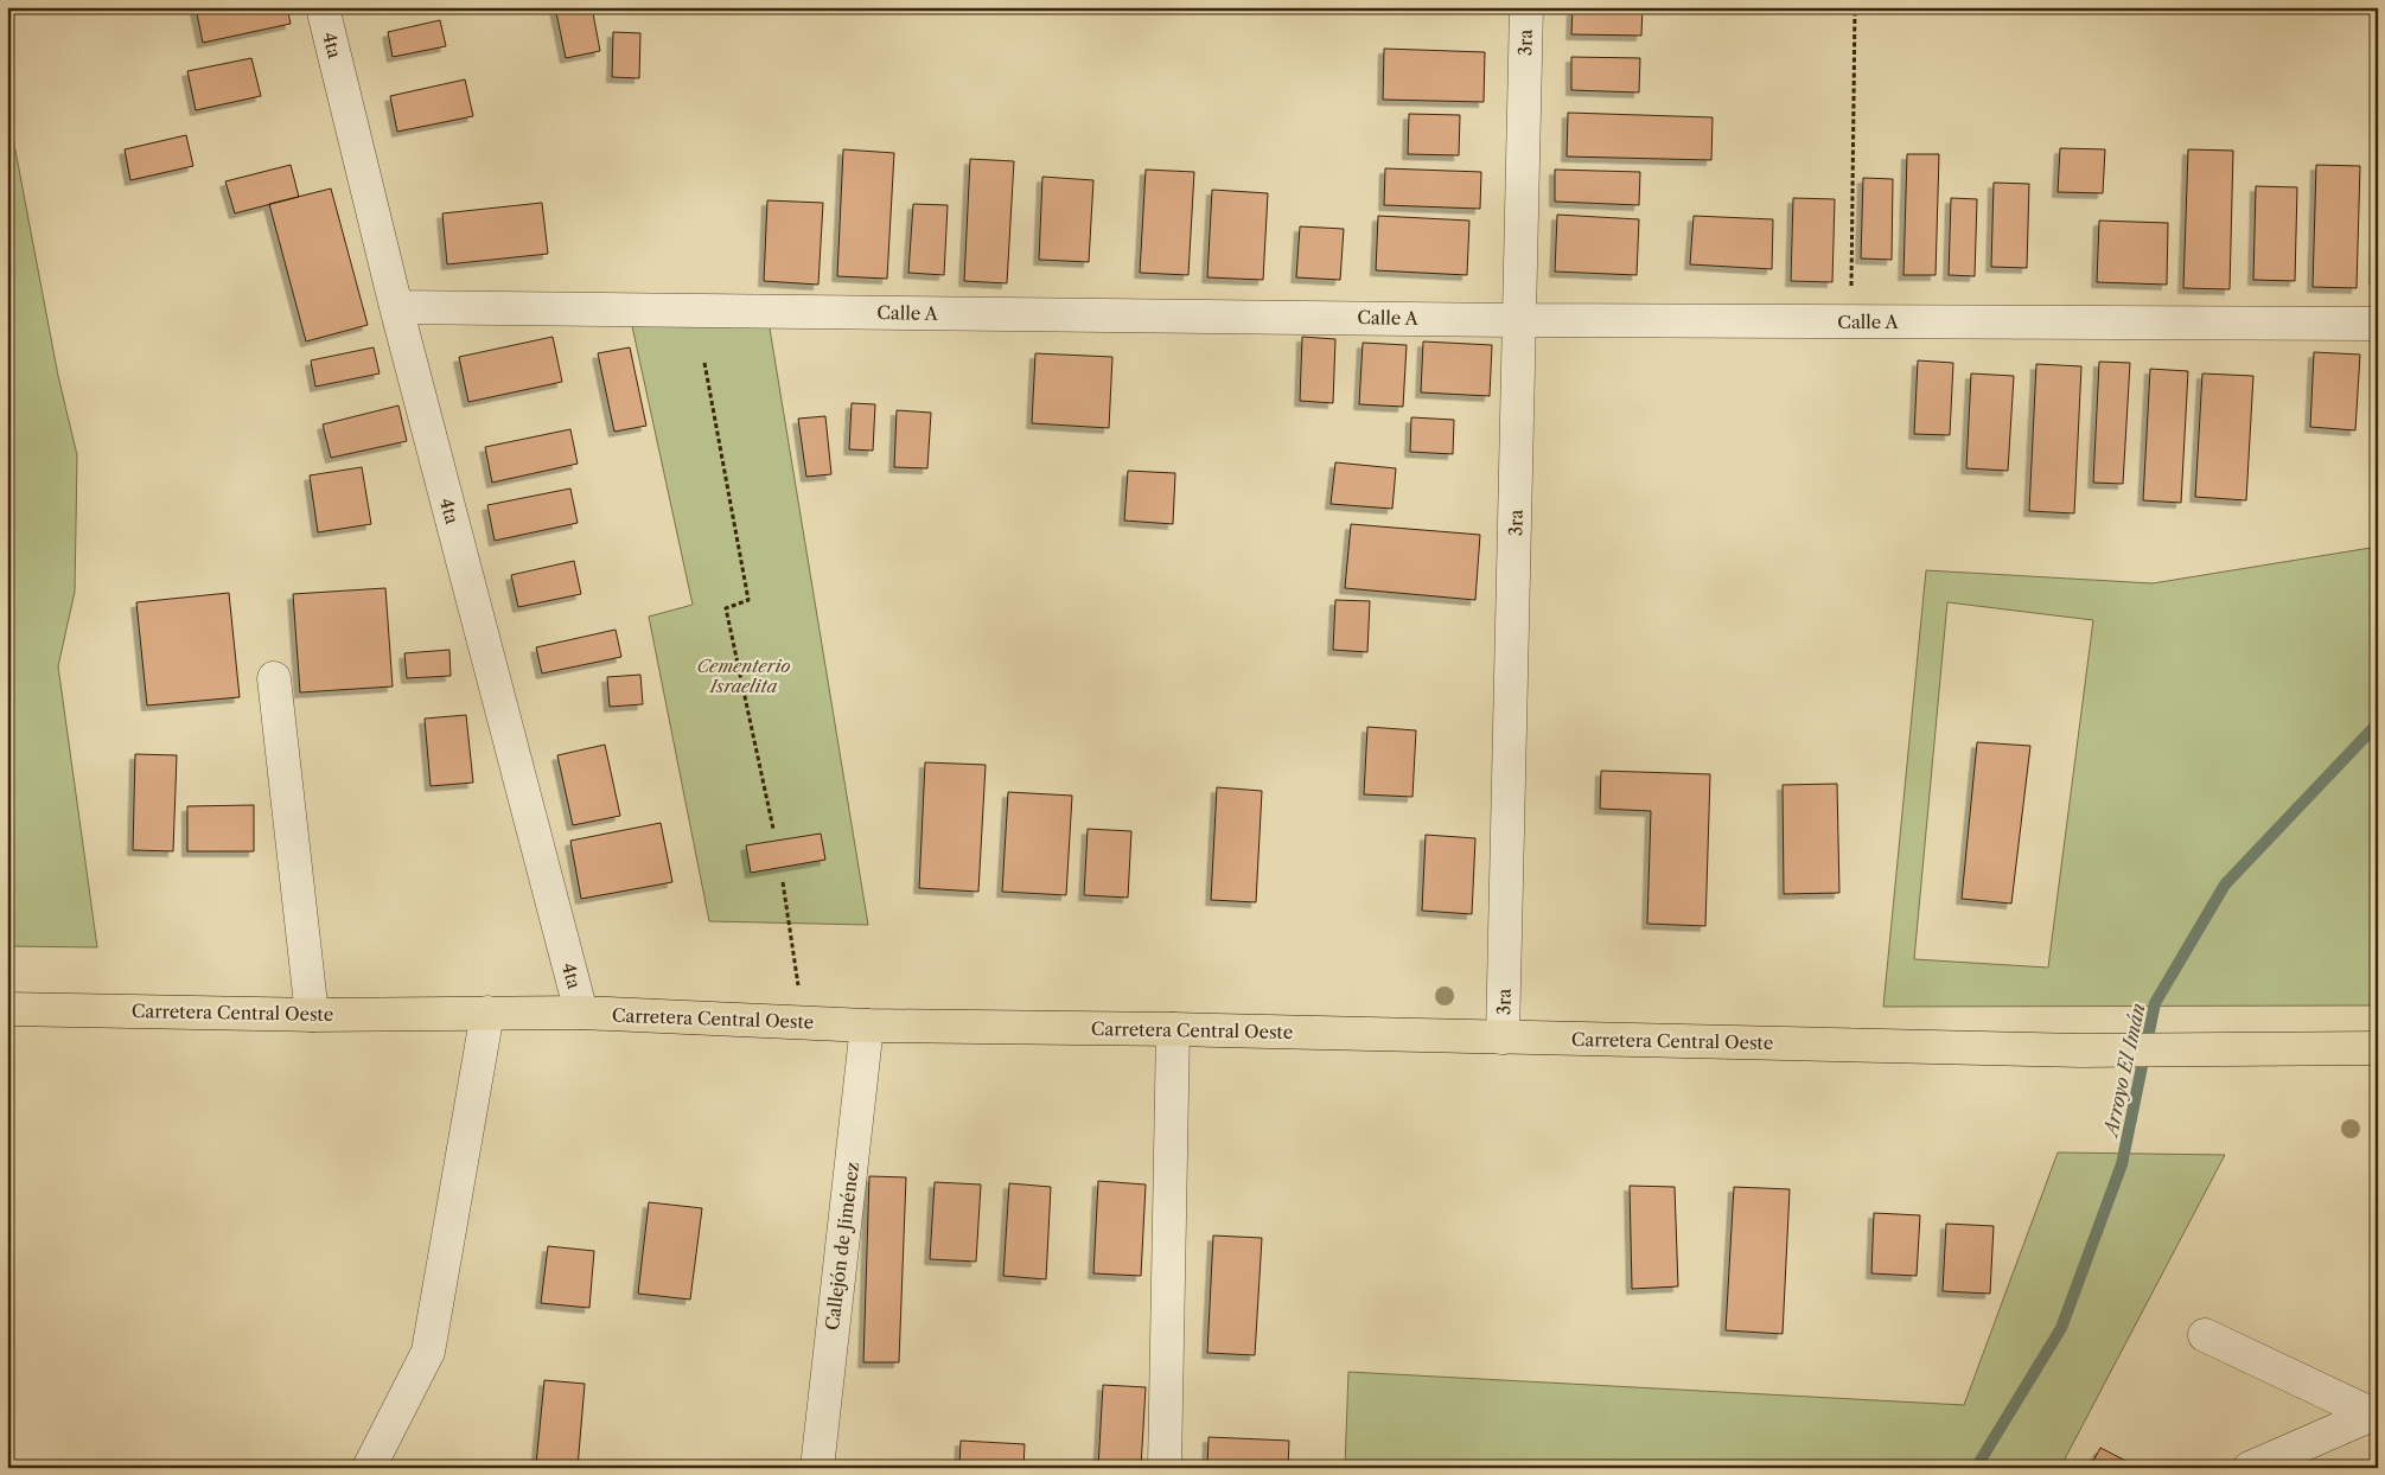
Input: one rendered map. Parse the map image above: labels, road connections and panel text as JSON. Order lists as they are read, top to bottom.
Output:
{
  "streets": {
    "main road": ["Carretera Central Oeste"],
    "street": [
      "3ra",
      "4ta",
      "Calle A",
      "Callejón de Jiménez"
    ]
  },
  "crossings": [
    ["3ra", "Calle A"],
    ["3ra", "Carretera Central Oeste"],
    ["4ta", "Calle A"],
    ["4ta", "Carretera Central Oeste"],
    ["Carretera Central Oeste", "Callejón de Jiménez"]
  ],
  "water": ["Arroyo El Imán"],
  "parks": ["Cementerio Israelita"]
}
